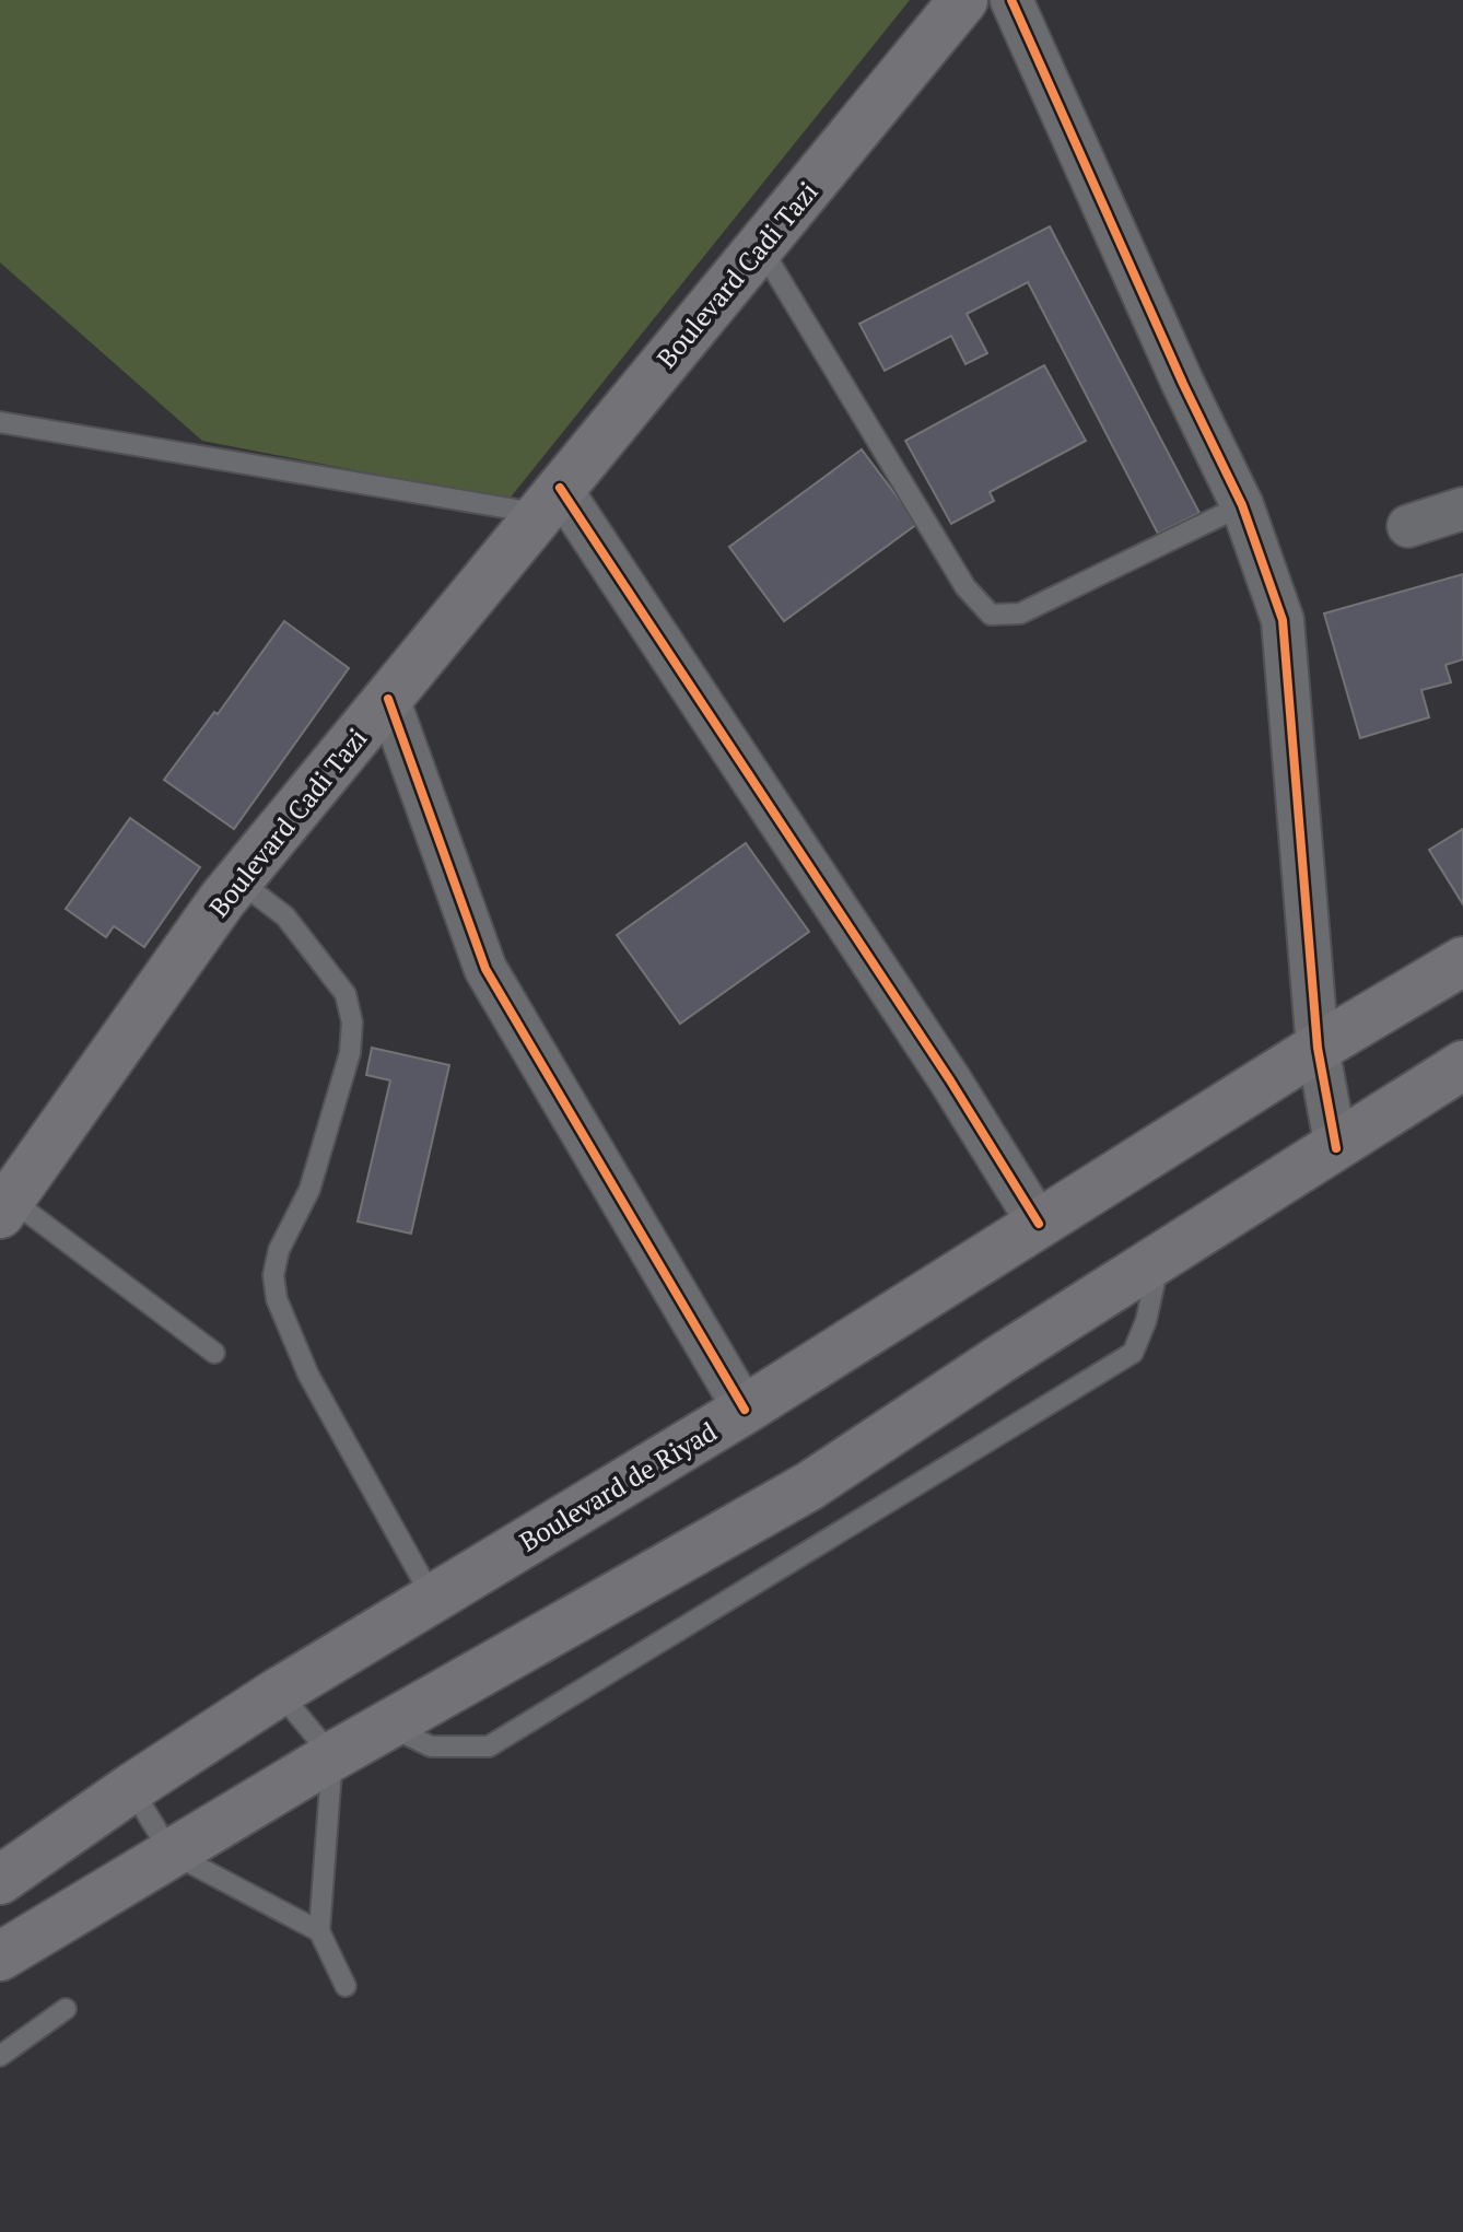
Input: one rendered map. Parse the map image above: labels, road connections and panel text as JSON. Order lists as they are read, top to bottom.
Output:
{
  "streets": {
    "main road": ["Boulevard Cadi Tazi", "Boulevard de Riyad"]
  }
}
